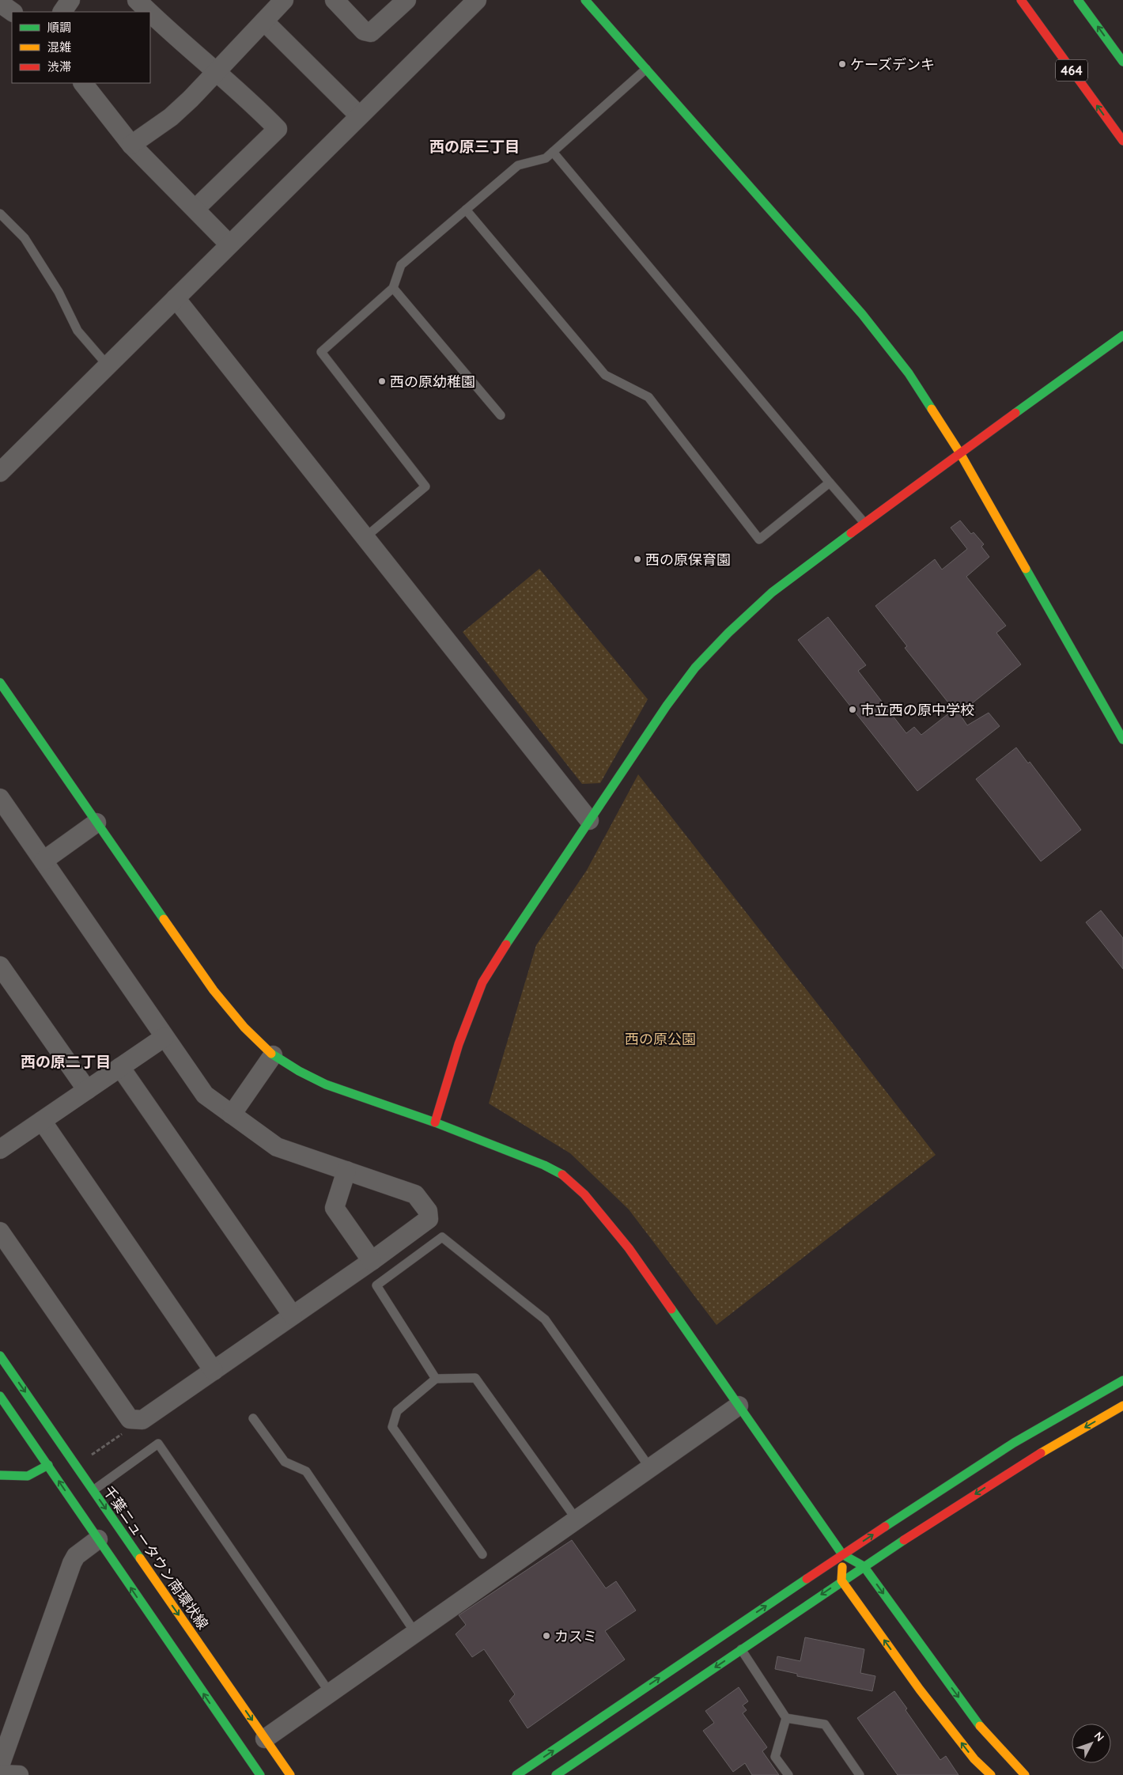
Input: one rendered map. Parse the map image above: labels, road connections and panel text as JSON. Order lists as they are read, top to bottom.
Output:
{
  "streets": {
    "main road": ["464", "千葉ニュータウン南環状線"]
  },
  "districts": ["西の原三丁目", "西の原二丁目"],
  "parks": ["西の原公園"],
  "places": [
    "ケーズデンキ",
    "西の原幼稚園",
    "西の原保育園",
    "市立西の原中学校",
    "カスミ"
  ],
  "legend": ["順調", "混雑", "渋滞"],
  "north": "top right"
}
